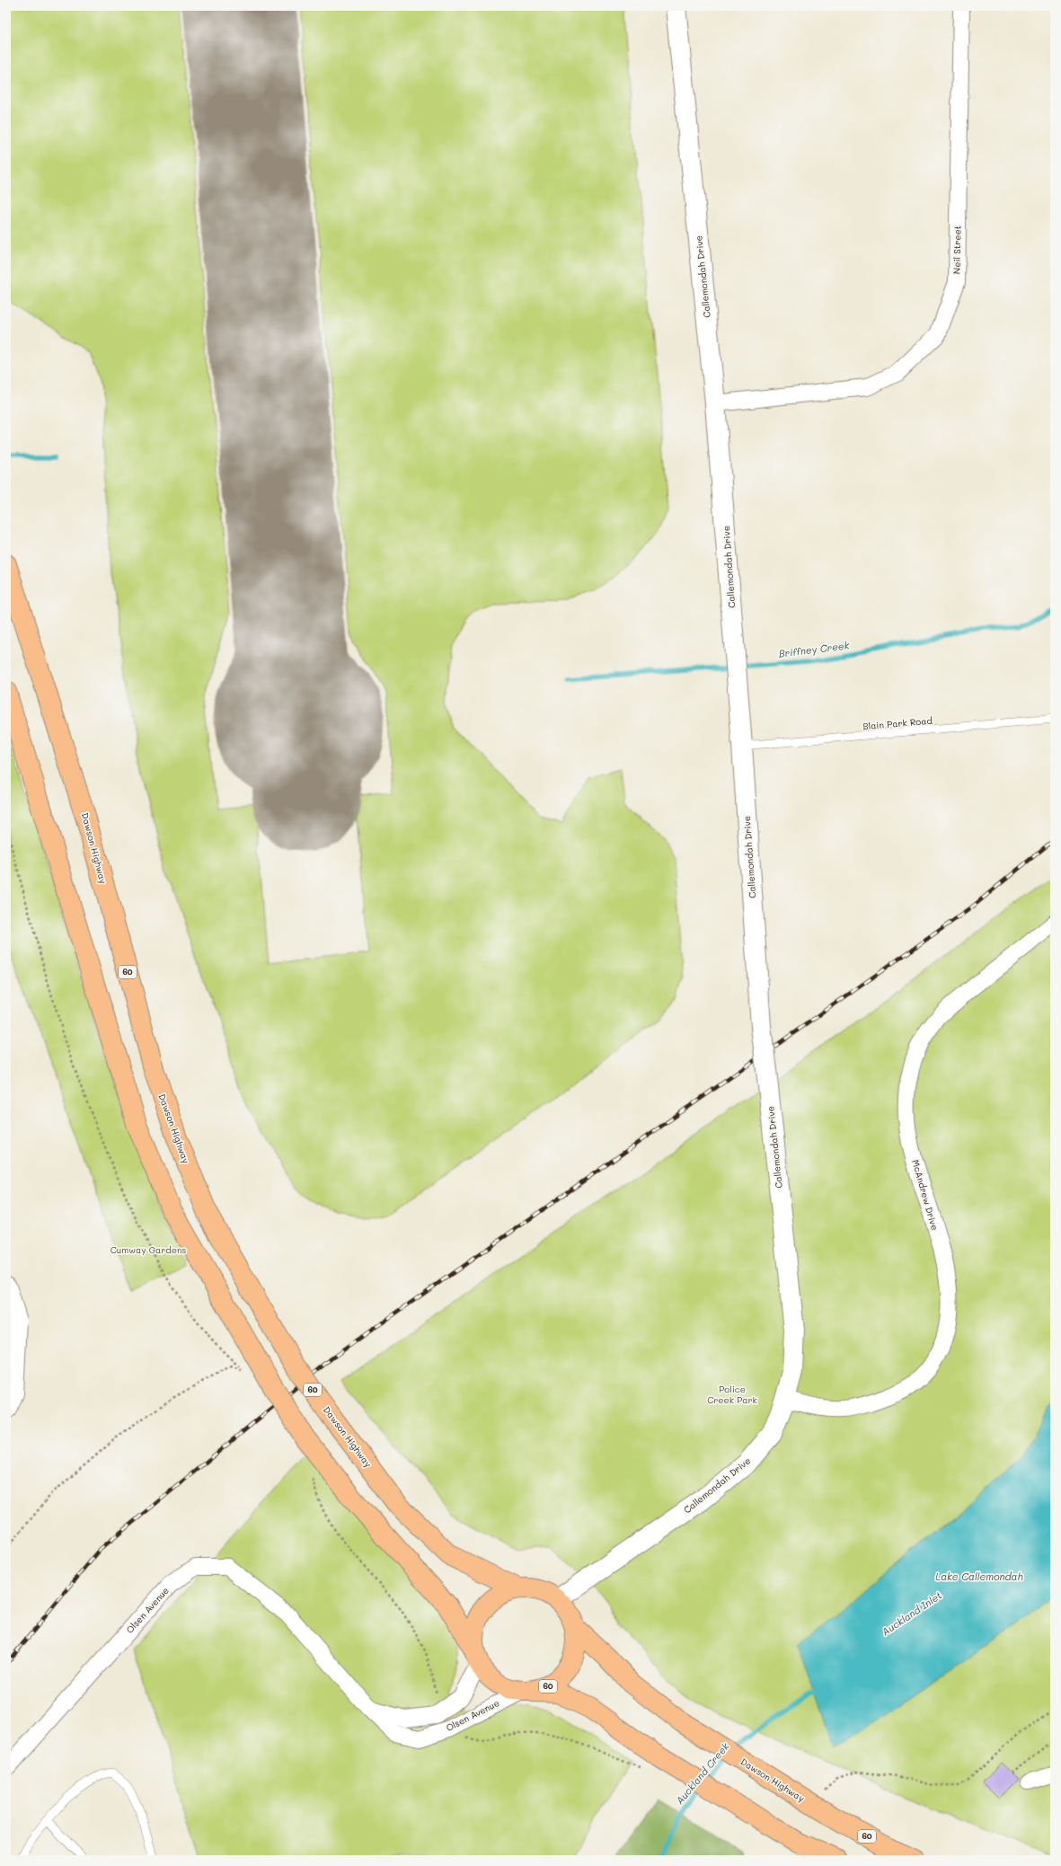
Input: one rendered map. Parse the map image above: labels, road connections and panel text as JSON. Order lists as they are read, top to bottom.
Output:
{
  "streets": {
    "highway": ["Dawson Highway", "60"],
    "street": [
      "Neil Street",
      "Callemondah Drive",
      "McAndrew Drive",
      "Olsen Avenue"
    ],
    "lane": ["Blain Park Road"]
  },
  "crossings": [
    ["Neil Street", "Callemondah Drive"],
    ["Callemondah Drive", "Blain Park Road"],
    ["Callemondah Drive", "Dawson Highway"],
    ["Callemondah Drive", "60"],
    ["Callemondah Drive", "McAndrew Drive"],
    ["Callemondah Drive", "Olsen Avenue"],
    ["Dawson Highway", "60"],
    ["Dawson Highway", "Olsen Avenue"],
    ["60", "Olsen Avenue"]
  ],
  "water": [
    "Briffney Creek",
    "Lake Callemondah",
    "Auckland Inlet",
    "Auckland Creek"
  ],
  "parks": ["Cumway Gardens", "Police Creek Park"]
}
